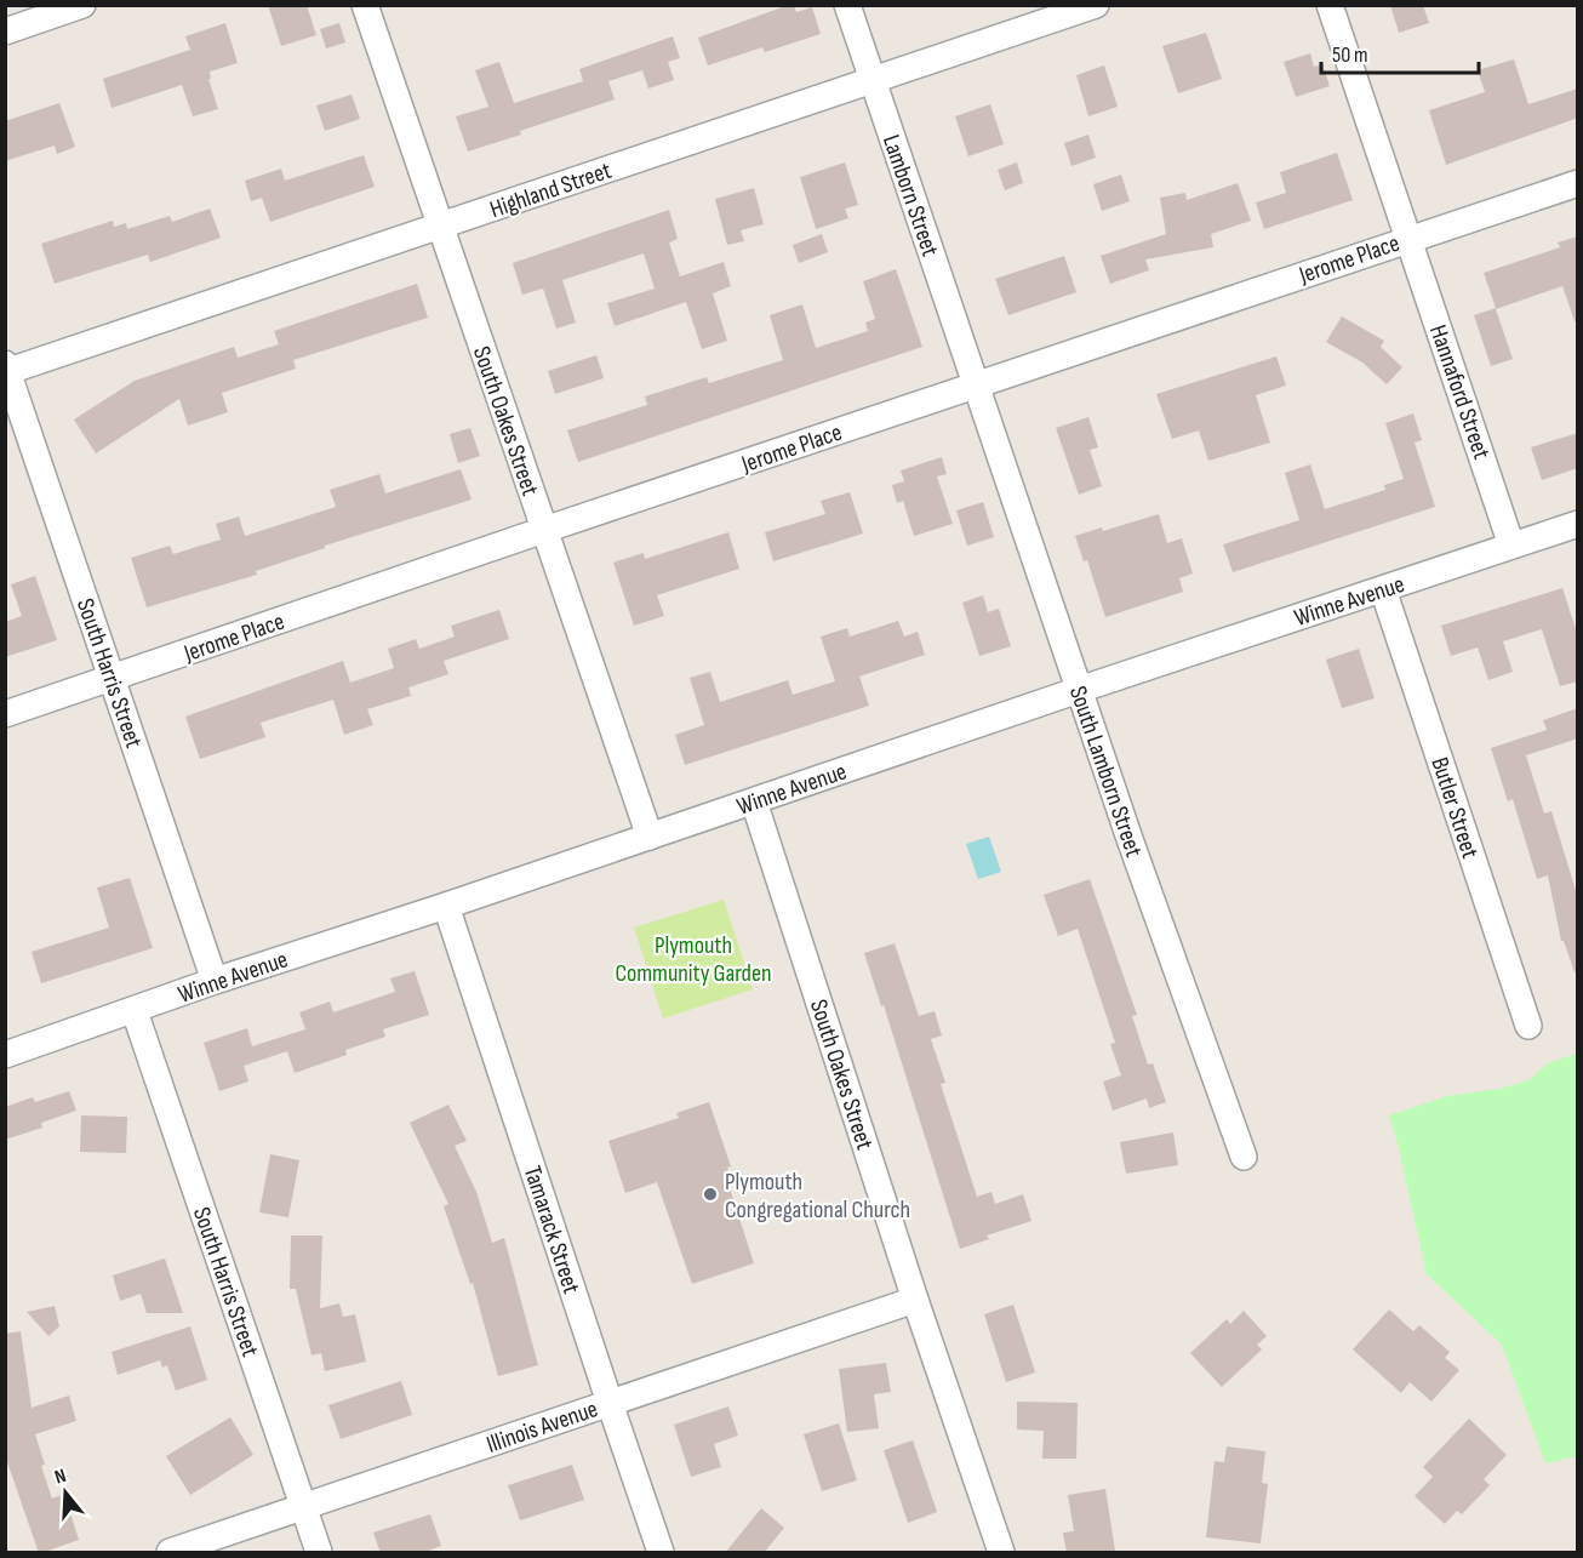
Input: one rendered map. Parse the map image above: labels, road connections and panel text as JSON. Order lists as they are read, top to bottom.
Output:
{
  "streets": {
    "street": [
      "Highland Street",
      "Lamborn Street",
      "Jerome Place",
      "Hannaford Street",
      "South Oakes Street",
      "Winne Avenue",
      "South Harris Street",
      "South Lamborn Street",
      "Butler Street",
      "Tamarack Street",
      "Illinois Avenue"
    ]
  },
  "crossings": [
    ["Highland Street", "Lamborn Street"],
    ["Highland Street", "South Oakes Street"],
    ["Highland Street", "South Harris Street"],
    ["Lamborn Street", "Jerome Place"],
    ["Lamborn Street", "South Lamborn Street"],
    ["Jerome Place", "Hannaford Street"],
    ["Jerome Place", "South Oakes Street"],
    ["Jerome Place", "South Harris Street"],
    ["Jerome Place", "South Lamborn Street"],
    ["Hannaford Street", "Winne Avenue"],
    ["South Oakes Street", "Winne Avenue"],
    ["South Oakes Street", "Illinois Avenue"],
    ["Winne Avenue", "South Harris Street"],
    ["Winne Avenue", "South Lamborn Street"],
    ["Winne Avenue", "Butler Street"],
    ["Winne Avenue", "Tamarack Street"],
    ["South Harris Street", "Illinois Avenue"],
    ["Tamarack Street", "Illinois Avenue"]
  ],
  "parks": ["Plymouth Community Garden"],
  "places": ["Plymouth Congregational Church"],
  "scale_bar": "50 m",
  "north": "top"
}
